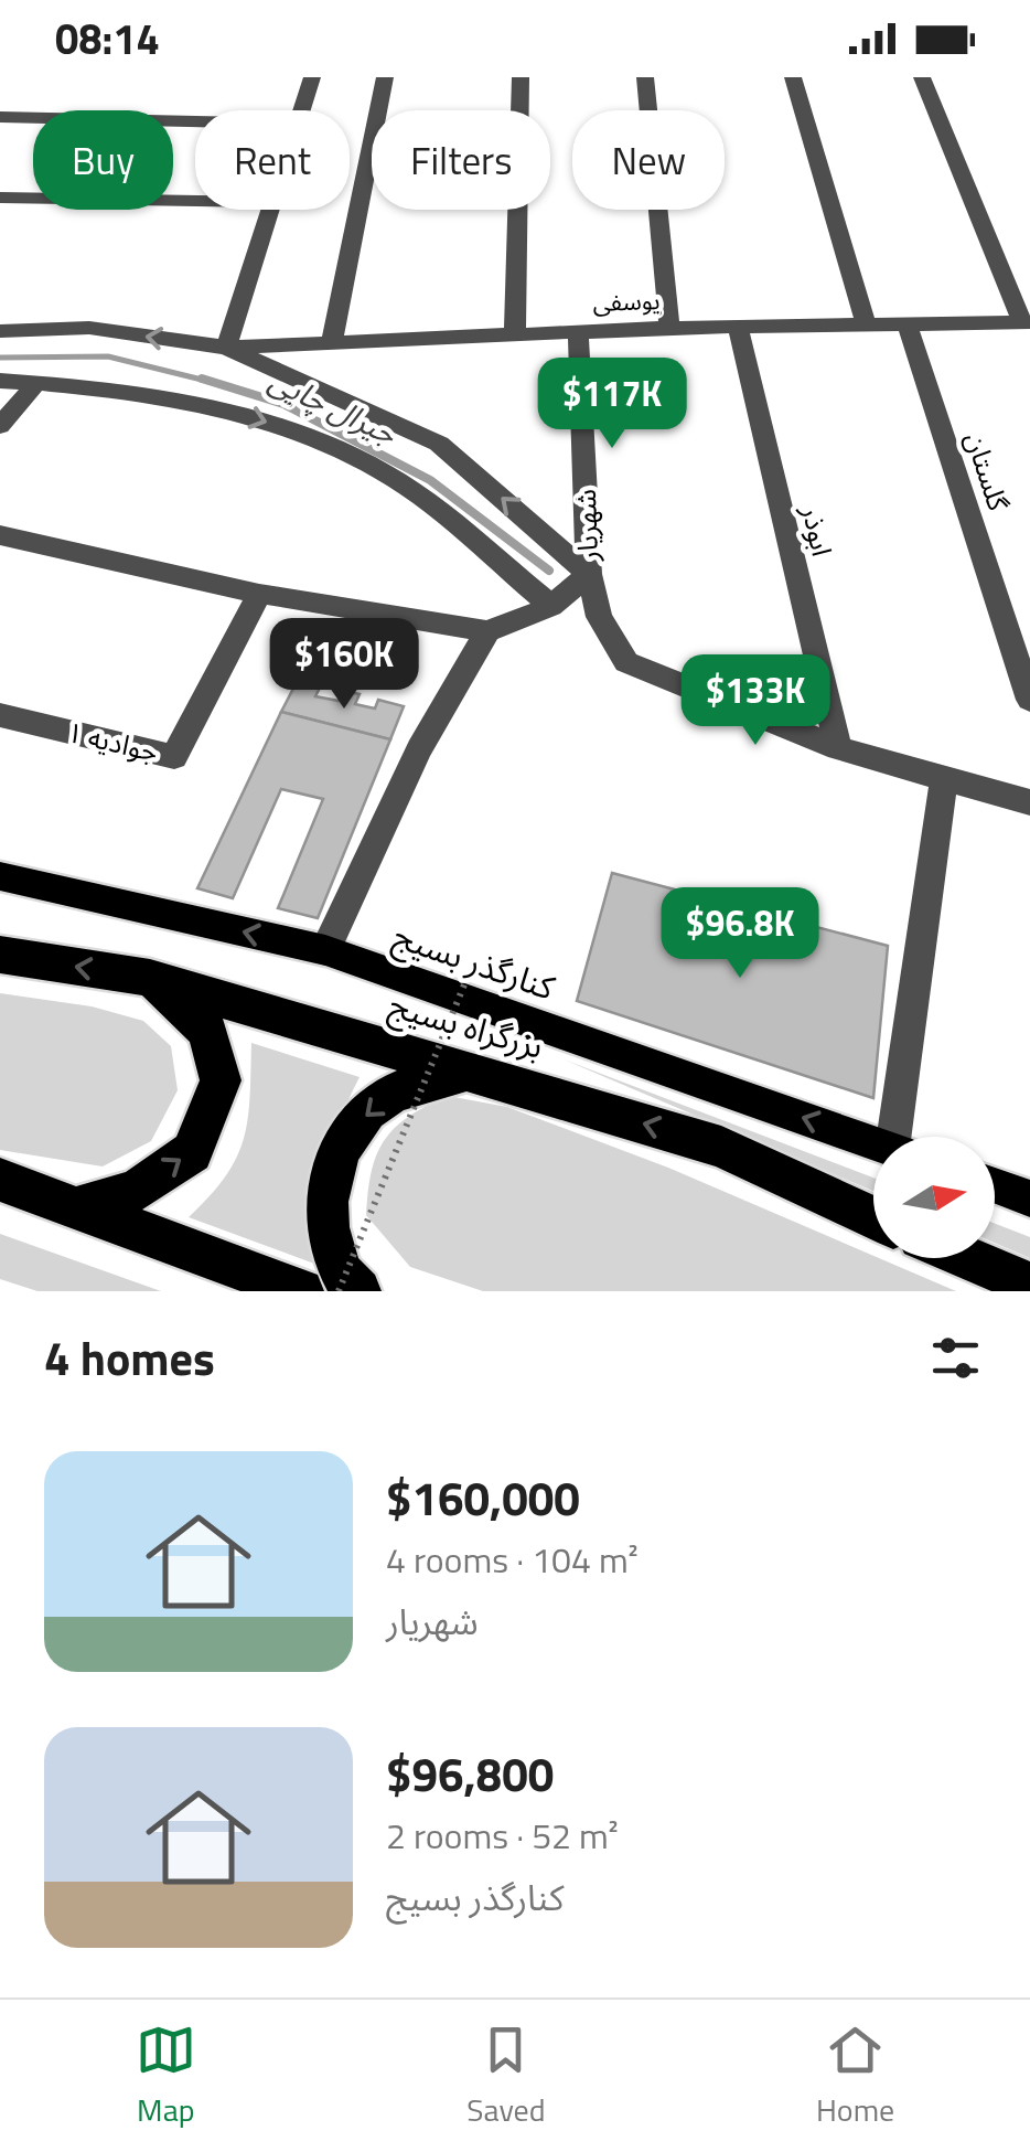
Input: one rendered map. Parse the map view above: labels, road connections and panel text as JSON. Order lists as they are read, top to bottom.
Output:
{
  "streets": {
    "highway": ["بزرگراه بسیج"],
    "main road": ["کنارگذر بسیج"],
    "street": [
      "یوسفی",
      "گلستان",
      "شهریار",
      "ابوذر",
      "جوادیه ۱"
    ]
  },
  "crossings": [
    ["یوسفی", "گلستان"],
    ["یوسفی", "شهریار"],
    ["یوسفی", "ابوذر"]
  ],
  "one_way": ["کنارگذر بسیج", "بزرگراه بسیج"],
  "water": ["جیرال چایی"],
  "north": "right",
  "page": {
    "status": "08:14",
    "chip": [
      "Buy",
      "Rent",
      "Filters",
      "New"
    ],
    "price": [
      "$117K",
      "$160K",
      "$133K",
      "$96.8K"
    ],
    "heading": "4 homes",
    "list": [
      {
        "name": "$160,000",
        "note": "4 rooms · 104 m² · شهریار"
      },
      {
        "name": "$96,800",
        "note": "2 rooms · 52 m² · کنارگذر بسیج"
      }
    ],
    "tabs": ["Map", "Saved", "Home"]
  }
}
